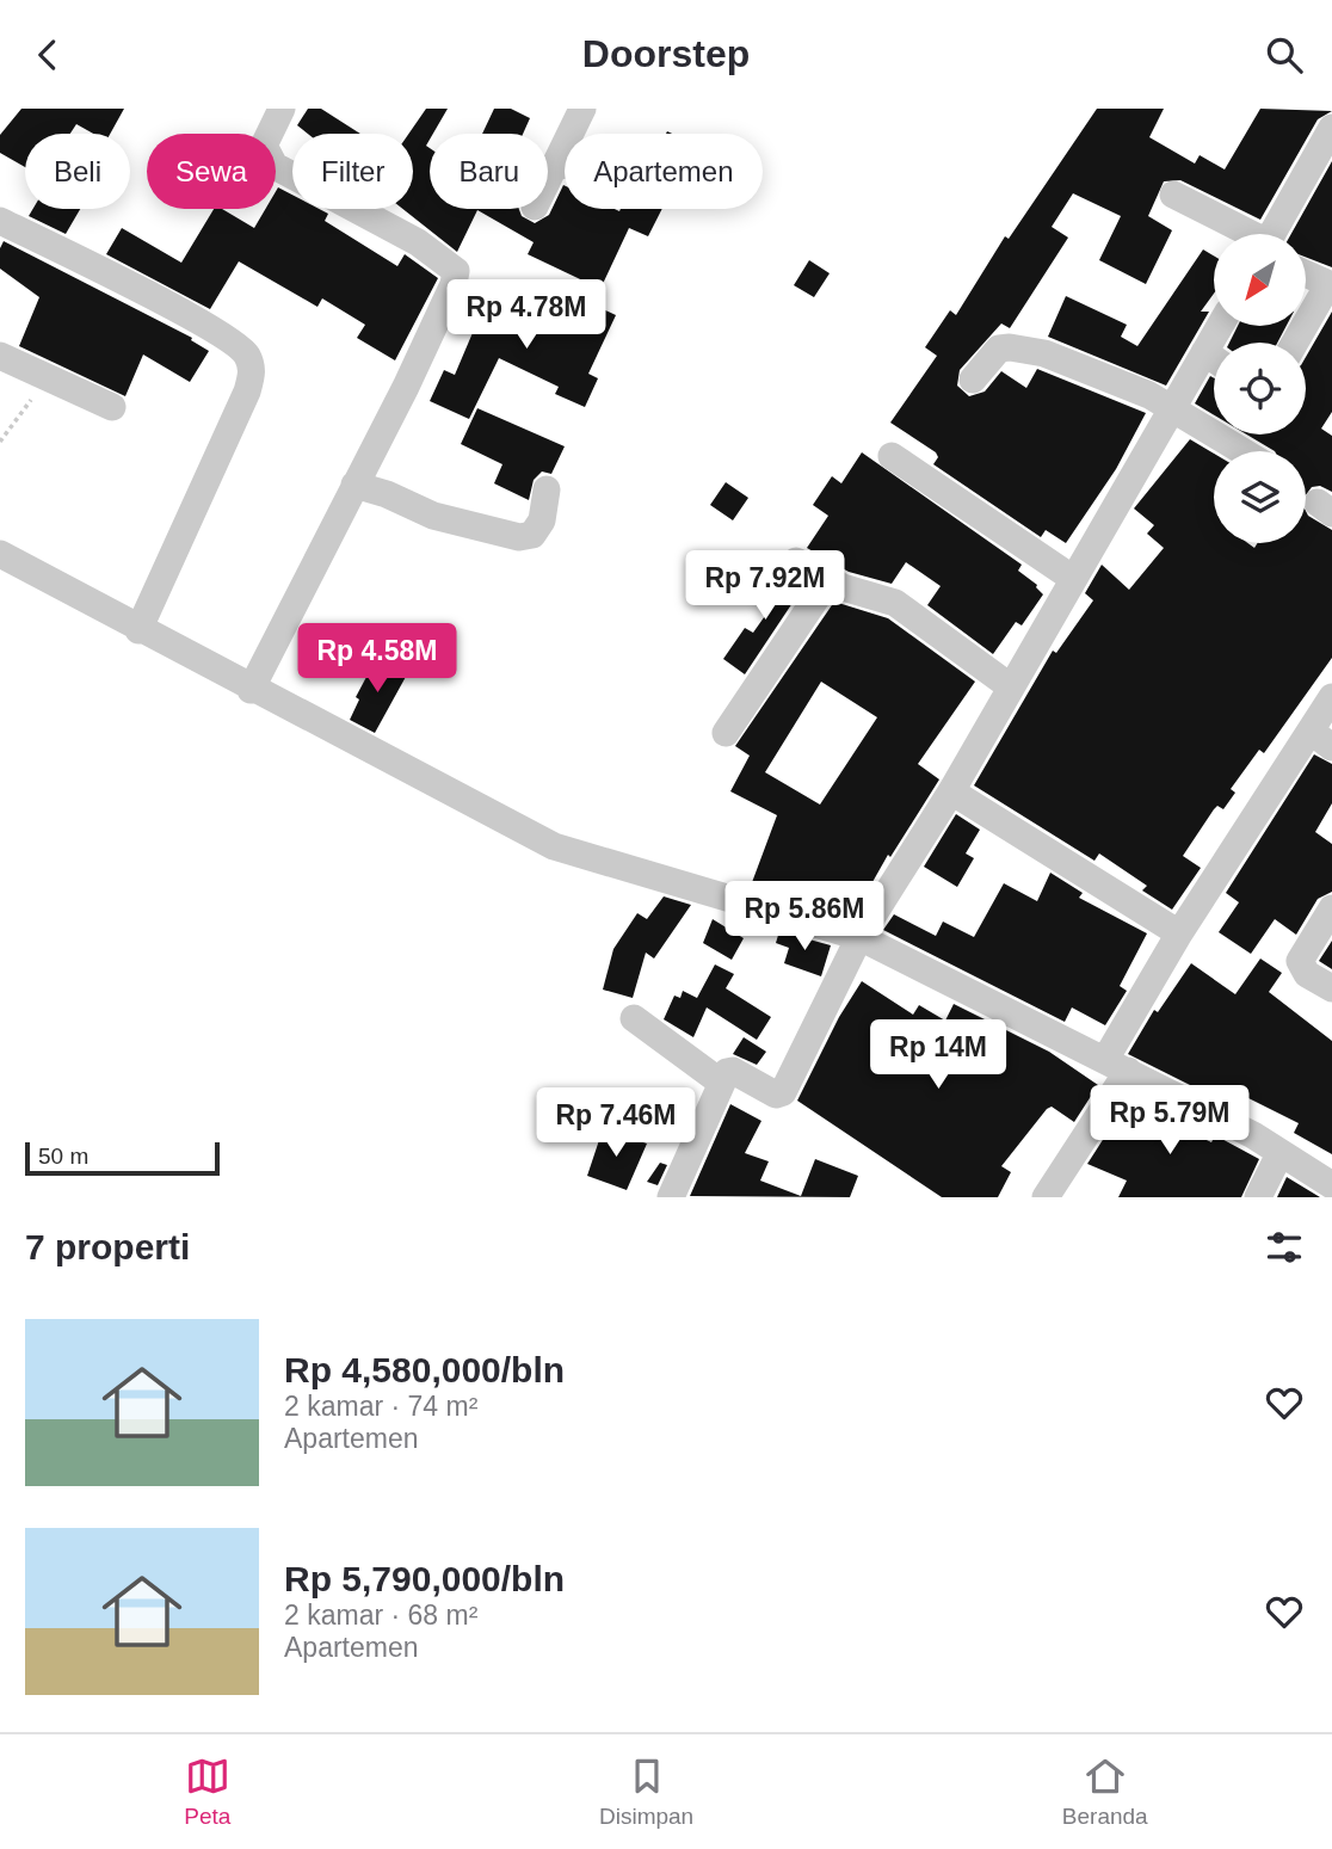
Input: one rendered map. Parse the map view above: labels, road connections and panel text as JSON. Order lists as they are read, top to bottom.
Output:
{
  "scale_bar": "50 m",
  "north": "bottom left",
  "page": {
    "header": "Doorstep",
    "chip": [
      "Beli",
      "Sewa",
      "Filter",
      "Baru",
      "Apartemen"
    ],
    "price": [
      "Rp 4.78M",
      "Rp 7.92M",
      "Rp 4.58M",
      "Rp 5.86M",
      "Rp 14M",
      "Rp 5.79M",
      "Rp 7.46M"
    ],
    "scale": "50 m",
    "heading": "7 properti",
    "list": [
      {
        "name": "Rp 4,580,000/bln",
        "note": "2 kamar · 74 m² · Apartemen"
      },
      {
        "name": "Rp 5,790,000/bln",
        "note": "2 kamar · 68 m² · Apartemen"
      }
    ],
    "tabs": ["Peta", "Disimpan", "Beranda"]
  }
}
